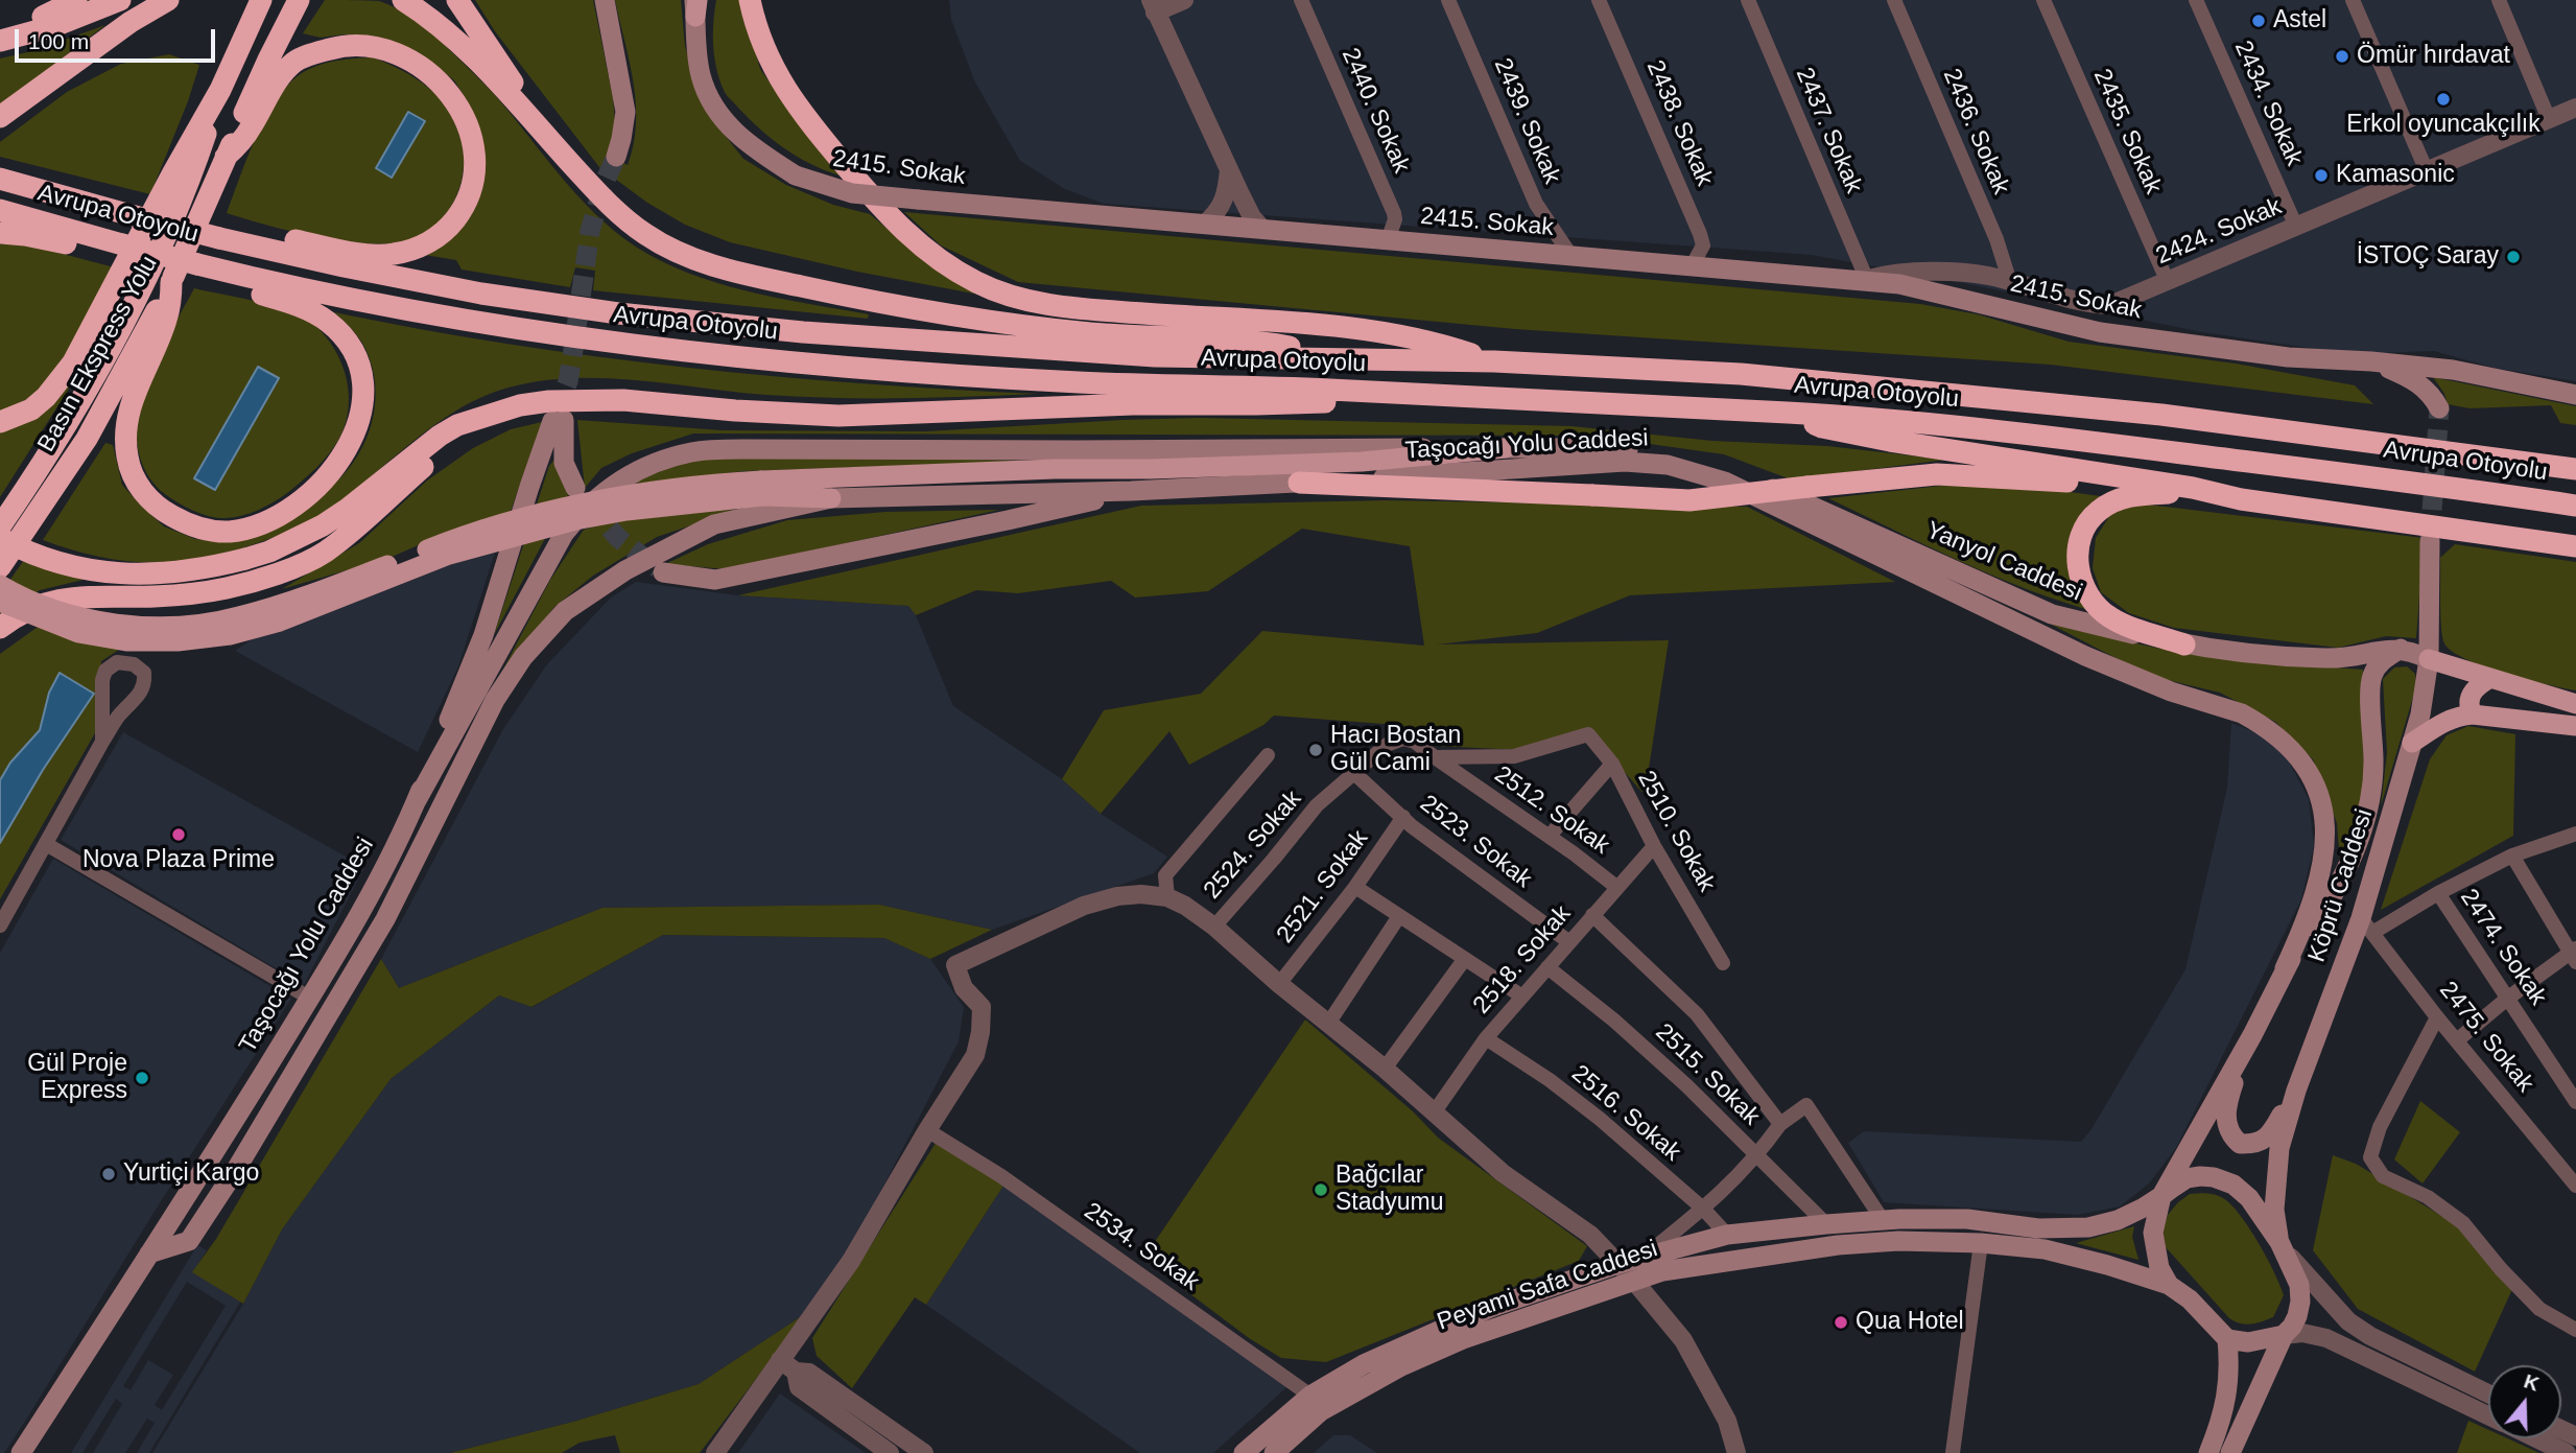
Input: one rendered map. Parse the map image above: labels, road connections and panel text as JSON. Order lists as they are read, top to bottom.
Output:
{
  "streets": {
    "highway": ["Avrupa Otoyolu", "Basın Ekspress Yolu"],
    "main road": [
      "2415. Sokak",
      "Taşocağı Yolu Caddesi",
      "Yanyol Caddesi",
      "Köprü Caddesi",
      "Peyami Safa Caddesi"
    ],
    "street": [
      "2434. Sokak",
      "2440. Sokak",
      "2439. Sokak",
      "2438. Sokak",
      "2437. Sokak",
      "2436. Sokak",
      "2435. Sokak",
      "2424. Sokak",
      "2512. Sokak",
      "2510. Sokak",
      "2523. Sokak",
      "2524. Sokak",
      "2521. Sokak",
      "2474. Sokak",
      "2518. Sokak",
      "2475. Sokak",
      "2515. Sokak",
      "2516. Sokak",
      "2534. Sokak"
    ]
  },
  "crossings": [
    ["2434. Sokak", "2424. Sokak"],
    ["2440. Sokak", "2415. Sokak"],
    ["2439. Sokak", "2415. Sokak"],
    ["2438. Sokak", "2415. Sokak"],
    ["2437. Sokak", "2415. Sokak"],
    ["2437. Sokak", "2424. Sokak"],
    ["2436. Sokak", "2424. Sokak"],
    ["2435. Sokak", "2424. Sokak"],
    ["2415. Sokak", "2424. Sokak"],
    ["Taşocağı Yolu Caddesi", "Yanyol Caddesi"],
    ["Taşocağı Yolu Caddesi", "Köprü Caddesi"],
    ["Yanyol Caddesi", "Köprü Caddesi"],
    ["2512. Sokak", "2510. Sokak"],
    ["2512. Sokak", "2524. Sokak"],
    ["2512. Sokak", "2518. Sokak"],
    ["2510. Sokak", "2518. Sokak"],
    ["2523. Sokak", "2524. Sokak"],
    ["2523. Sokak", "2521. Sokak"],
    ["2523. Sokak", "2518. Sokak"],
    ["Köprü Caddesi", "2475. Sokak"],
    ["Köprü Caddesi", "Peyami Safa Caddesi"],
    ["2518. Sokak", "2515. Sokak"],
    ["2518. Sokak", "2516. Sokak"],
    ["2534. Sokak", "Peyami Safa Caddesi"]
  ],
  "places": [
    "Astel",
    "Ömür hırdavat",
    "Erkol oyuncakçılık",
    "Kamasonic",
    "İSTOÇ Saray",
    "Hacı Bostan Gül Cami",
    "Nova Plaza Prime",
    "Gül Proje Express",
    "Yurtiçi Kargo",
    "Bağcılar Stadyumu",
    "Qua Hotel"
  ],
  "scale_bar": "100 m",
  "north": "top"
}
